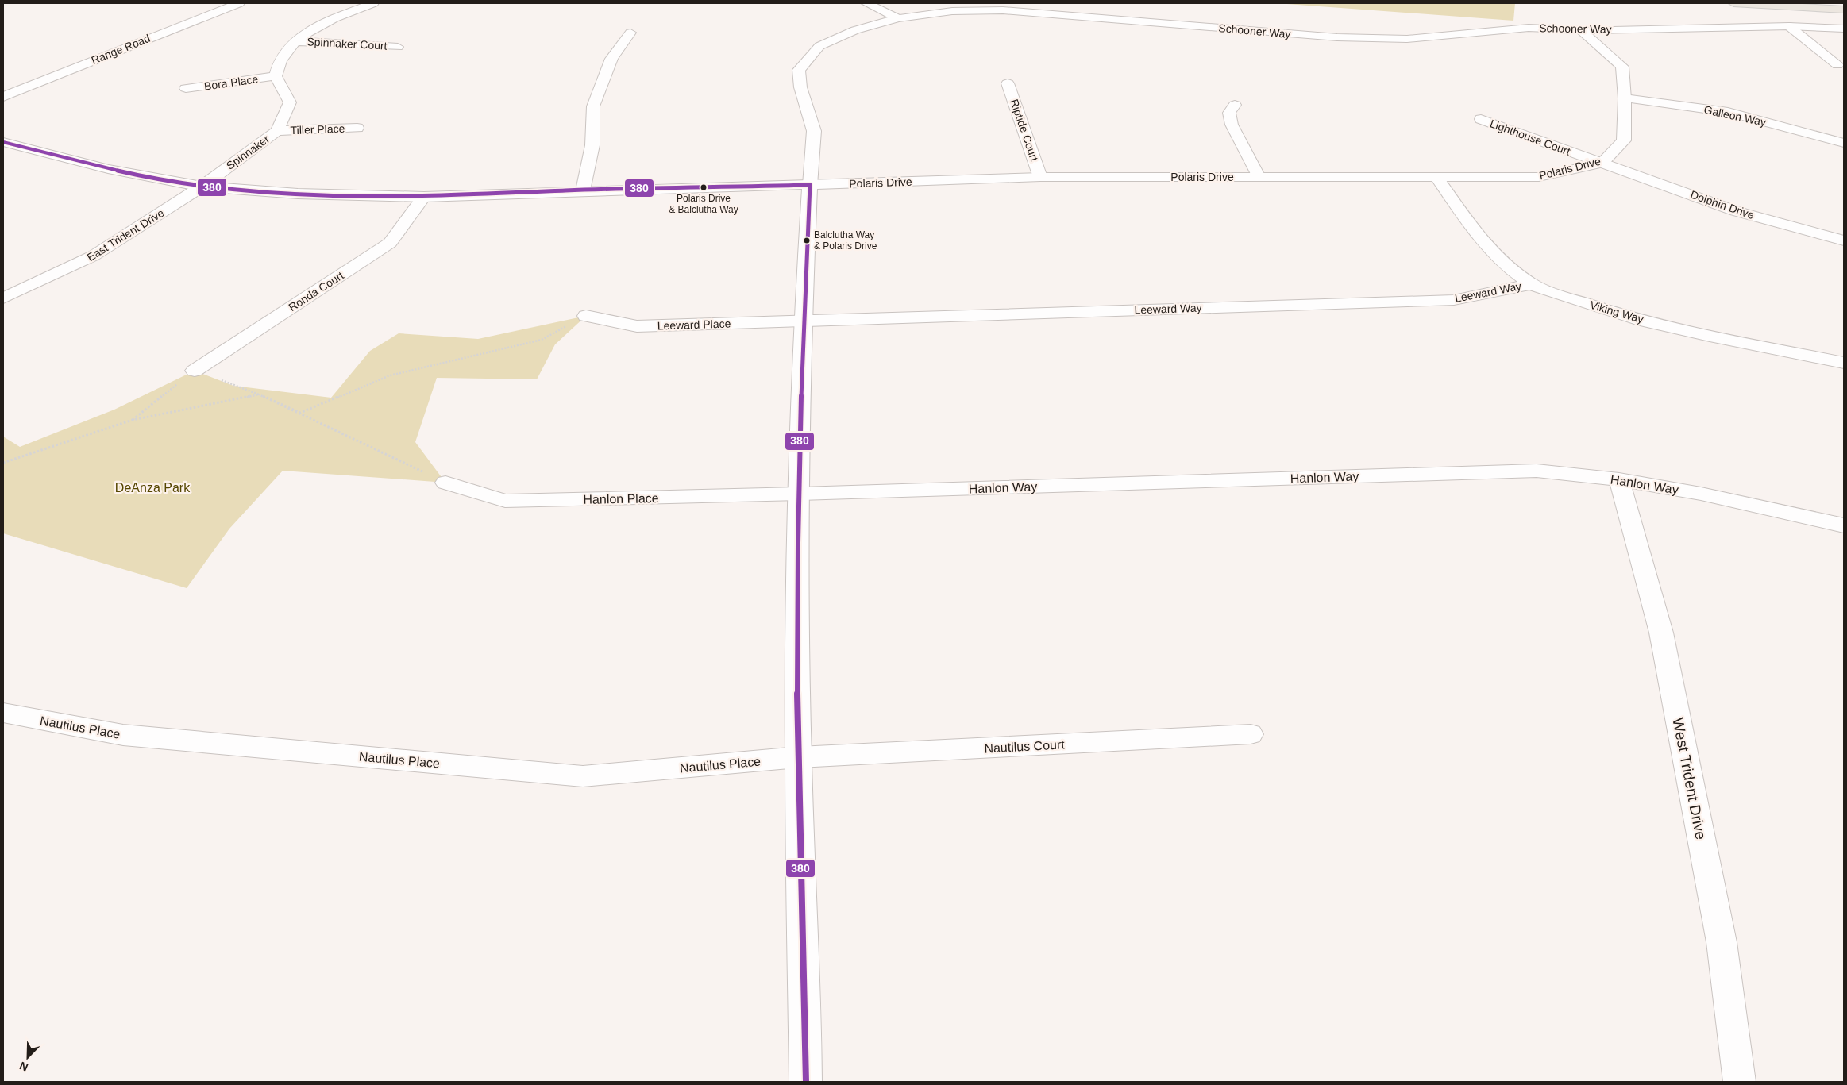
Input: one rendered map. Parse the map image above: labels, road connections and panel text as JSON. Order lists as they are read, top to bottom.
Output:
{
  "streets": {
    "street": [
      "Schooner Way",
      "Spinnaker Court",
      "Range Road",
      "Bora Place",
      "Galleon Way",
      "Tiller Place",
      "Riptide Court",
      "Lighthouse Court",
      "Spinnaker",
      "Polaris Drive",
      "Dolphin Drive",
      "East Trident Drive",
      "Ronda Court",
      "Leeward Way",
      "Viking Way",
      "Leeward Place",
      "Hanlon Way",
      "Hanlon Place",
      "Nautilus Place",
      "Nautilus Court",
      "West Trident Drive"
    ]
  },
  "crossings": [
    ["Schooner Way", "Polaris Drive"],
    ["Bora Place", "Spinnaker"],
    ["Galleon Way", "Polaris Drive"],
    ["Tiller Place", "Spinnaker"],
    ["Riptide Court", "Polaris Drive"],
    ["Lighthouse Court", "Polaris Drive"],
    ["Lighthouse Court", "Dolphin Drive"],
    ["Spinnaker", "Polaris Drive"],
    ["Spinnaker", "East Trident Drive"],
    ["Polaris Drive", "Dolphin Drive"],
    ["Polaris Drive", "East Trident Drive"],
    ["Polaris Drive", "Ronda Court"],
    ["Polaris Drive", "Viking Way"],
    ["Leeward Way", "Viking Way"],
    ["Leeward Way", "Leeward Place"],
    ["Hanlon Way", "Hanlon Place"],
    ["Hanlon Way", "West Trident Drive"],
    ["Nautilus Place", "Nautilus Court"]
  ],
  "parks": ["DeAnza Park"],
  "places": ["Polaris Drive & Balclutha Way", "Balclutha Way & Polaris Drive"],
  "lines": ["transit line 380"],
  "north": "bottom left"
}
